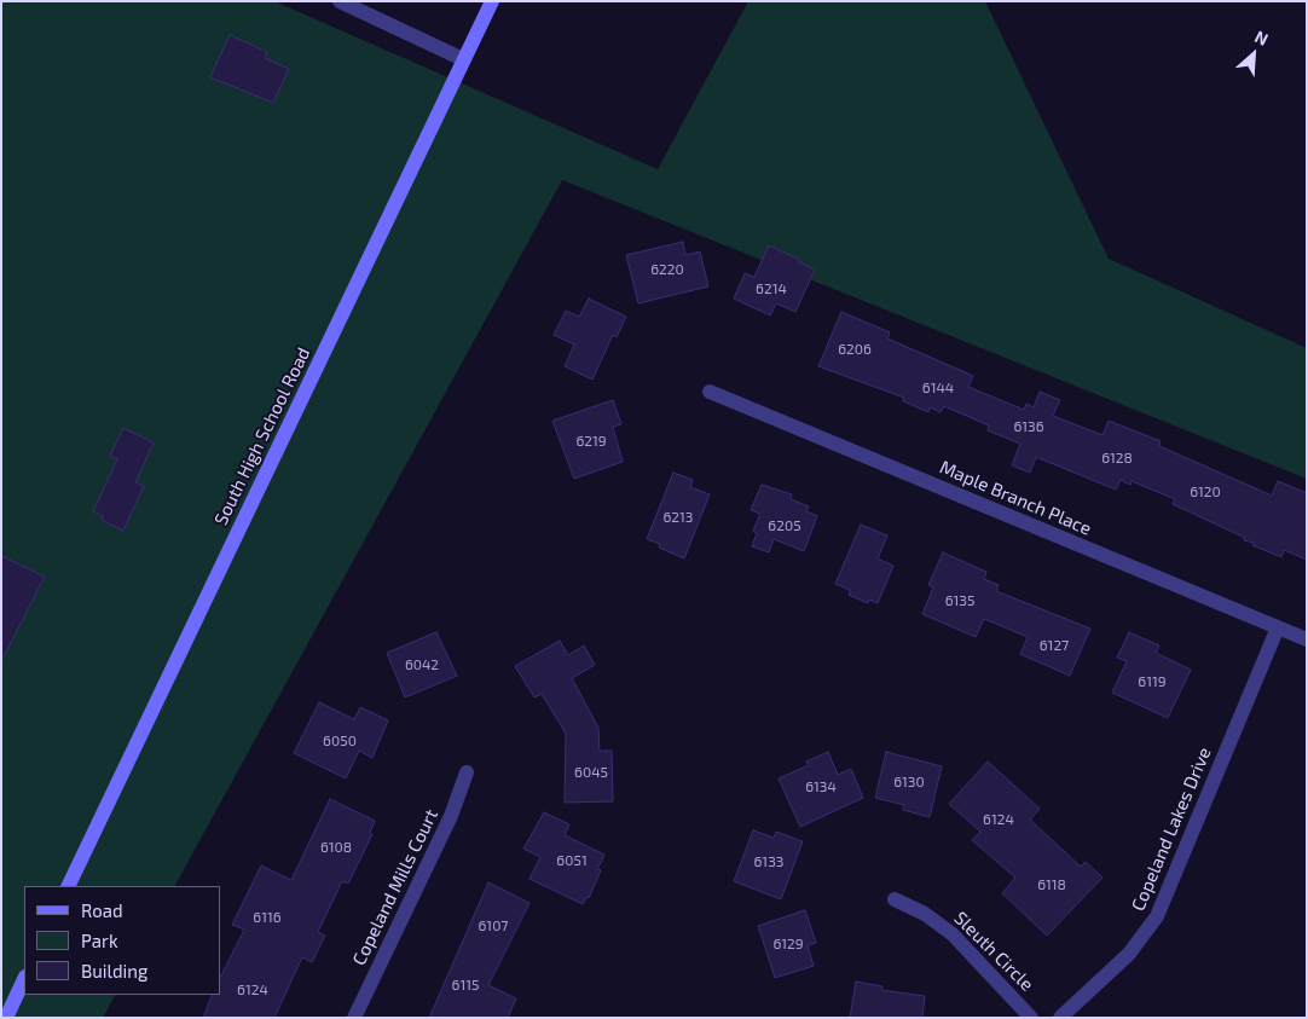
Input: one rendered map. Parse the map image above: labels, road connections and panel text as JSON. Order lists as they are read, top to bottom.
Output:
{
  "streets": {
    "main road": ["South High School Road"],
    "street": [
      "Maple Branch Place",
      "Copeland Lakes Drive",
      "Copeland Mills Court",
      "Sleuth Circle"
    ]
  },
  "crossings": [
    ["Maple Branch Place", "Copeland Lakes Drive"]
  ],
  "house_numbers": [
    "6220",
    "6214",
    "6206",
    "6144",
    "6136",
    "6219",
    "6128",
    "6120",
    "6213",
    "6205",
    "6135",
    "6127",
    "6042",
    "6119",
    "6050",
    "6045",
    "6130",
    "6134",
    "6124",
    "6108",
    "6051",
    "6133",
    "6118",
    "6116",
    "6107",
    "6129",
    "6115",
    "6124"
  ],
  "legend": ["Road", "Park", "Building"],
  "north": "top right"
}
